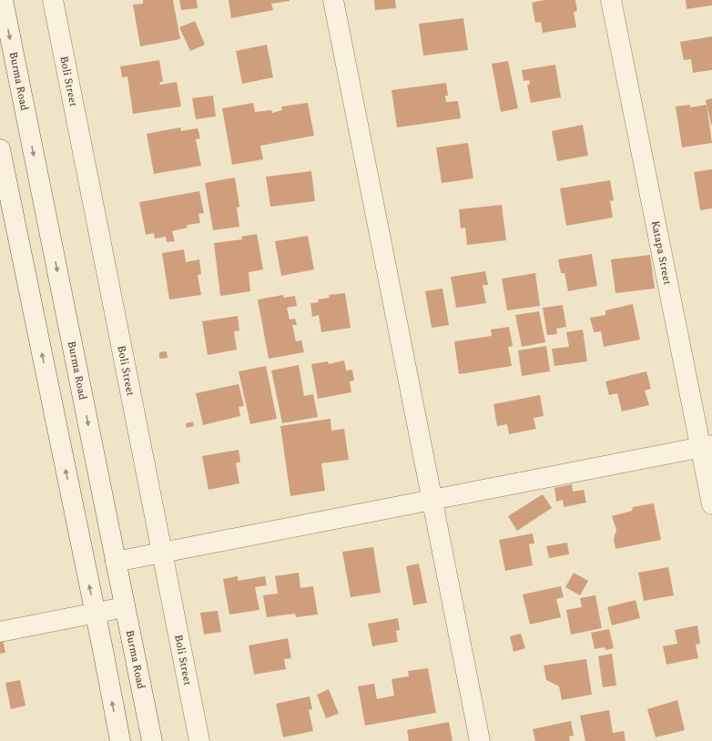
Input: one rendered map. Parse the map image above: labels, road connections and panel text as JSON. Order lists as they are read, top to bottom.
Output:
{
  "streets": {
    "street": ["Burma Road", "Boli Street", "Katapa Street"]
  }
}
